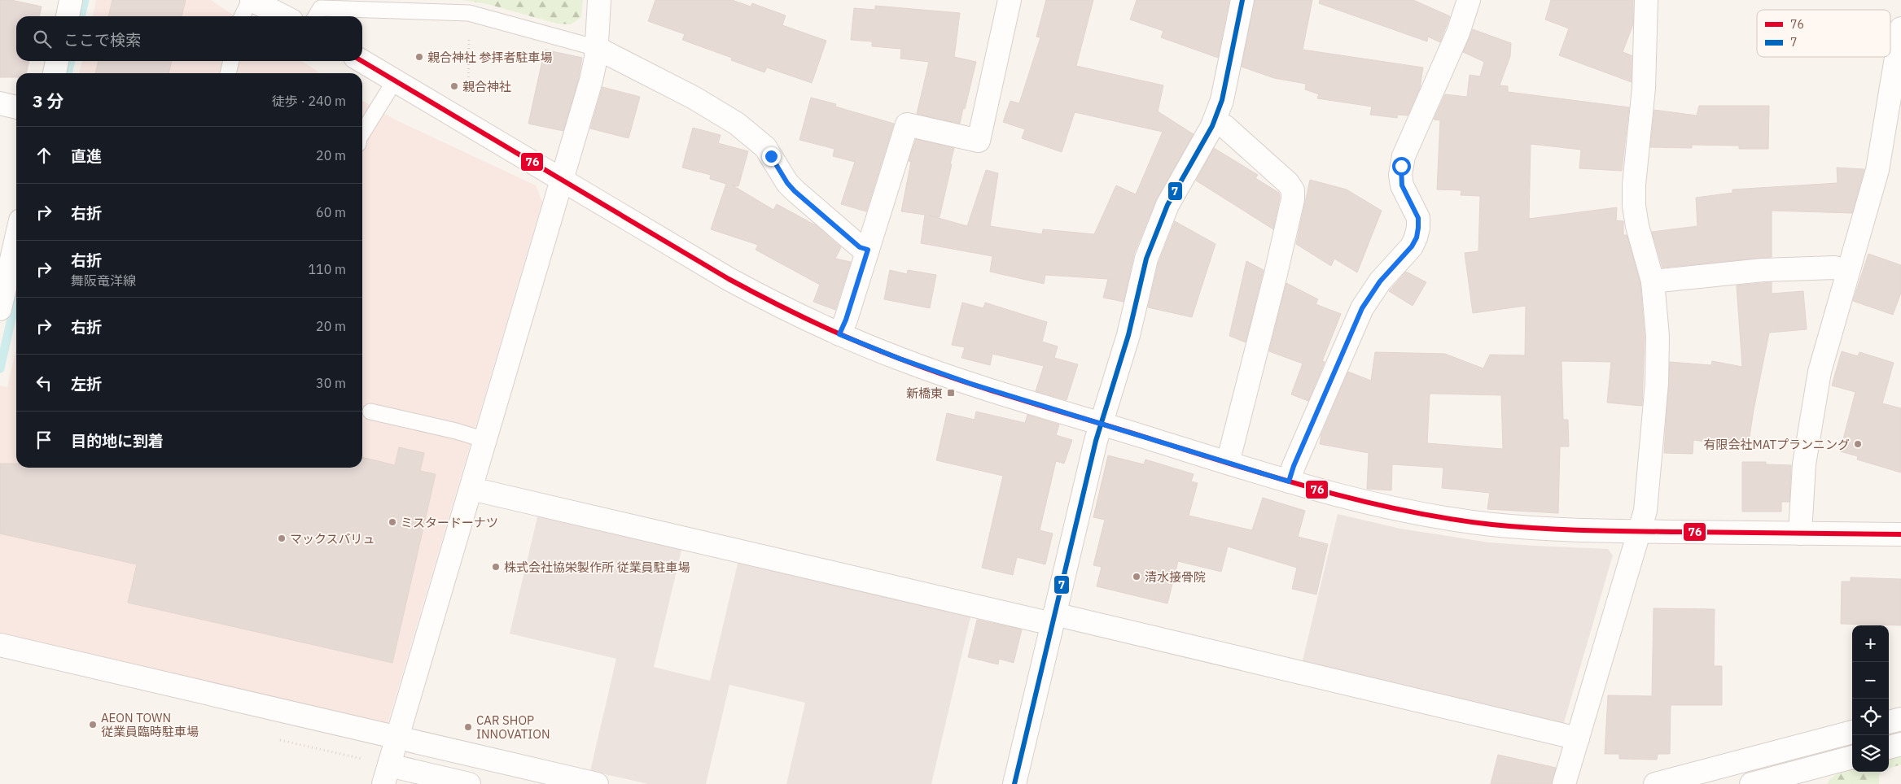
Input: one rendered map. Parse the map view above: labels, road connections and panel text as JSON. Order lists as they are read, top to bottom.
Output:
{
  "places": {
    "other": [
      "親合神社 参拝者駐車場",
      "親合神社",
      "有限会社MATプランニング",
      "ミスタードーナツ",
      "マックスバリュ",
      "株式会社協栄製作所 従業員駐車場",
      "清水接骨院",
      "AEON TOWN 従業員臨時駐車場",
      "CAR SHOP INNOVATION"
    ],
    "transit": ["新橋東"]
  },
  "lines": ["transit line 7", "transit line 76"],
  "legend": ["76", "7"],
  "page": {
    "search": "ここで検索",
    "heading": ["3 分", "徒歩 · 240 m"],
    "list": [
      ["直進", "20 m"],
      ["右折", "60 m"],
      ["右折", "舞阪竜洋線", "110 m"],
      ["右折", "20 m"],
      ["左折", "30 m"],
      "目的地に到着"
    ],
    "map_buttons": ["+", "−"]
  }
}
